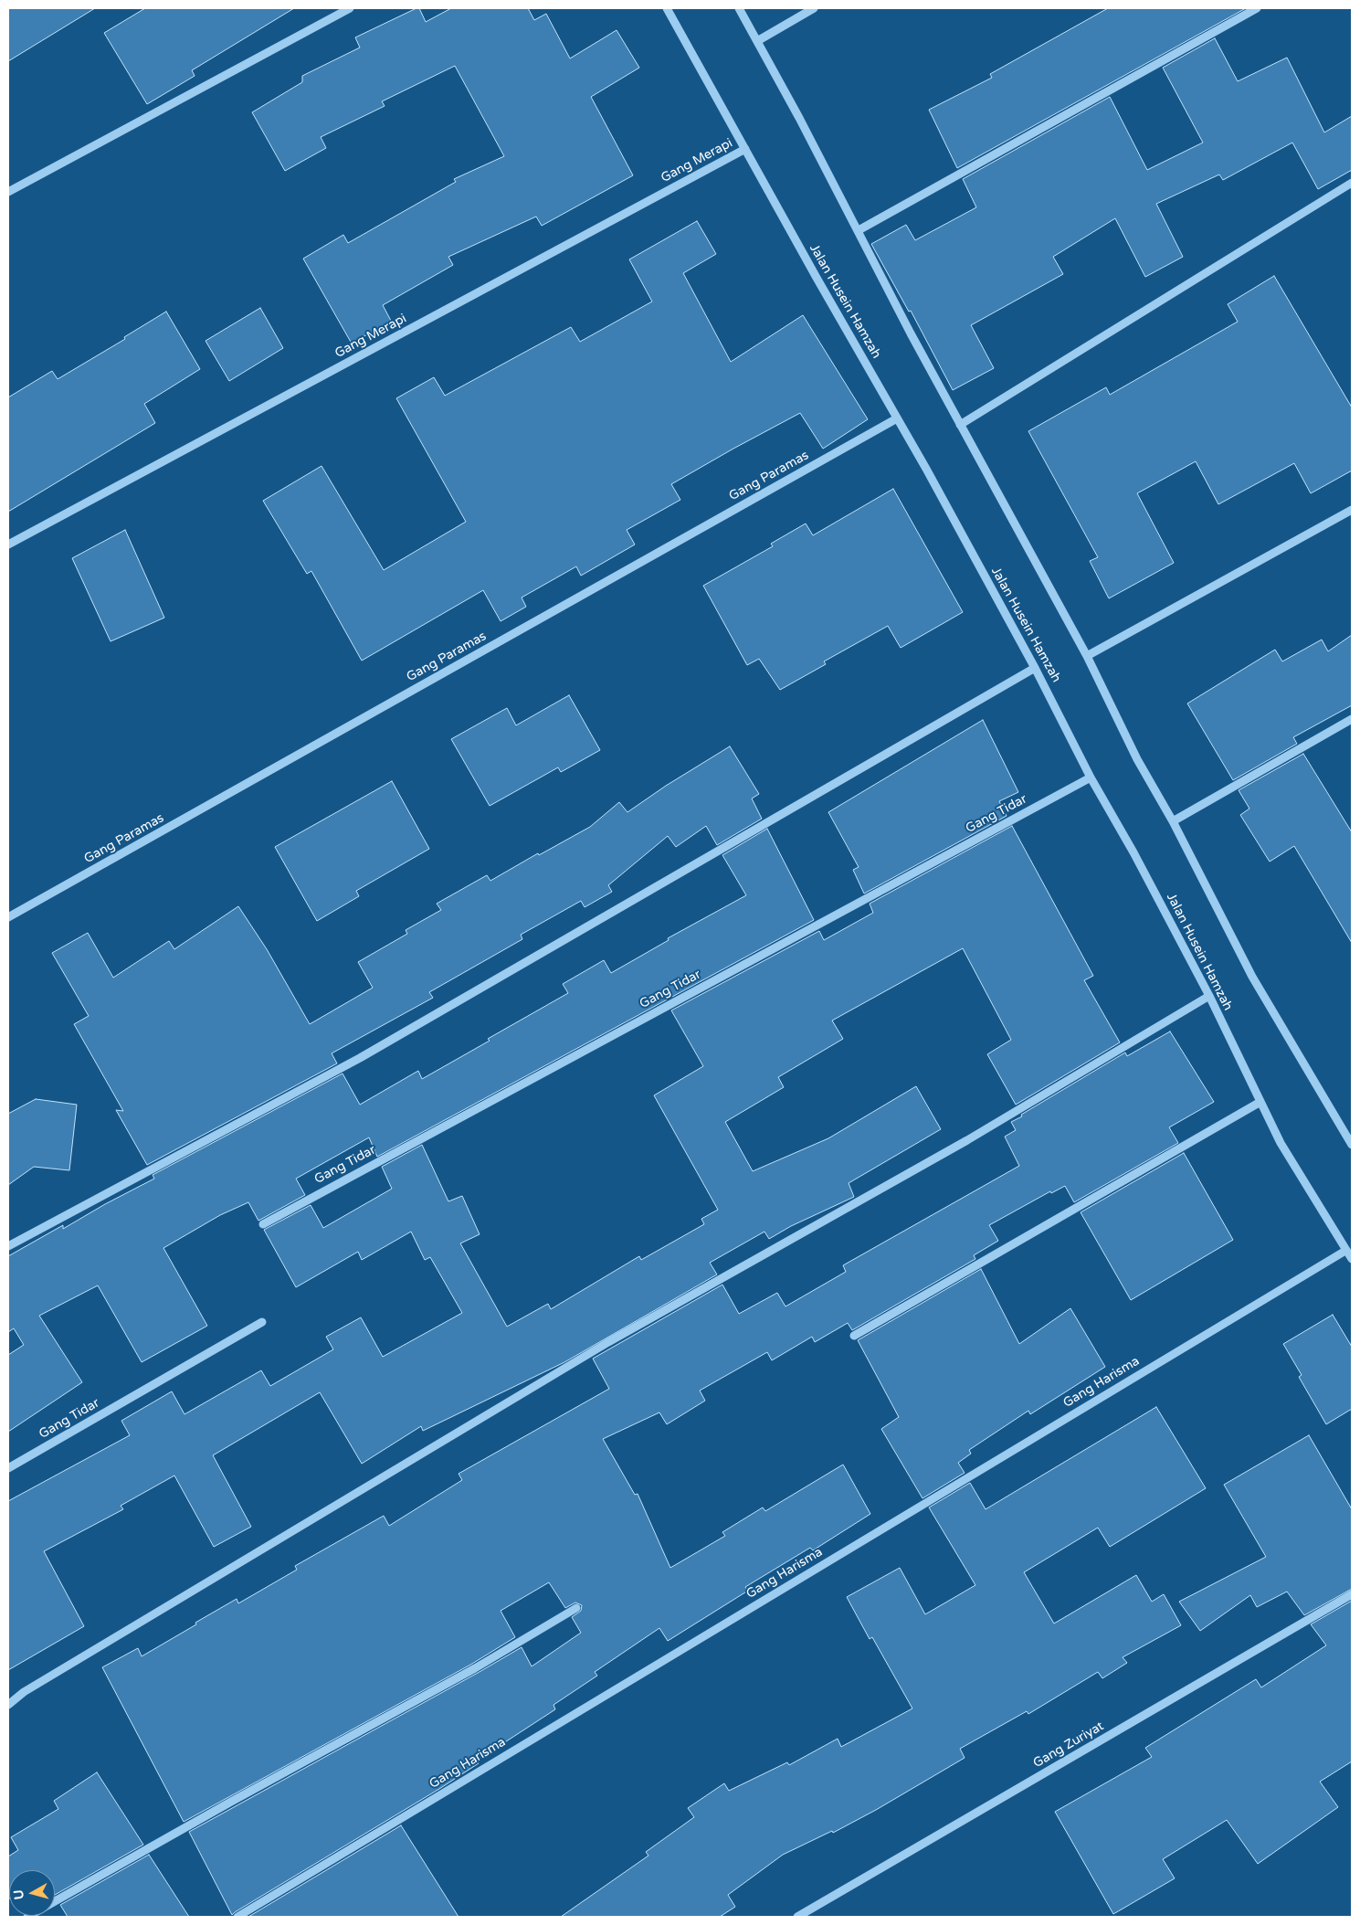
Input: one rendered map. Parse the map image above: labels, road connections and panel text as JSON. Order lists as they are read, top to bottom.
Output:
{
  "streets": {
    "street": [
      "Gang Merapi",
      "Jalan Husein Hamzah",
      "Gang Paramas",
      "Gang Tidar",
      "Gang Harisma",
      "Gang Zuriyat"
    ]
  },
  "crossings": [
    ["Gang Merapi", "Jalan Husein Hamzah"],
    ["Jalan Husein Hamzah", "Gang Paramas"],
    ["Jalan Husein Hamzah", "Gang Tidar"],
    ["Jalan Husein Hamzah", "Gang Harisma"]
  ],
  "north": "left"
}
